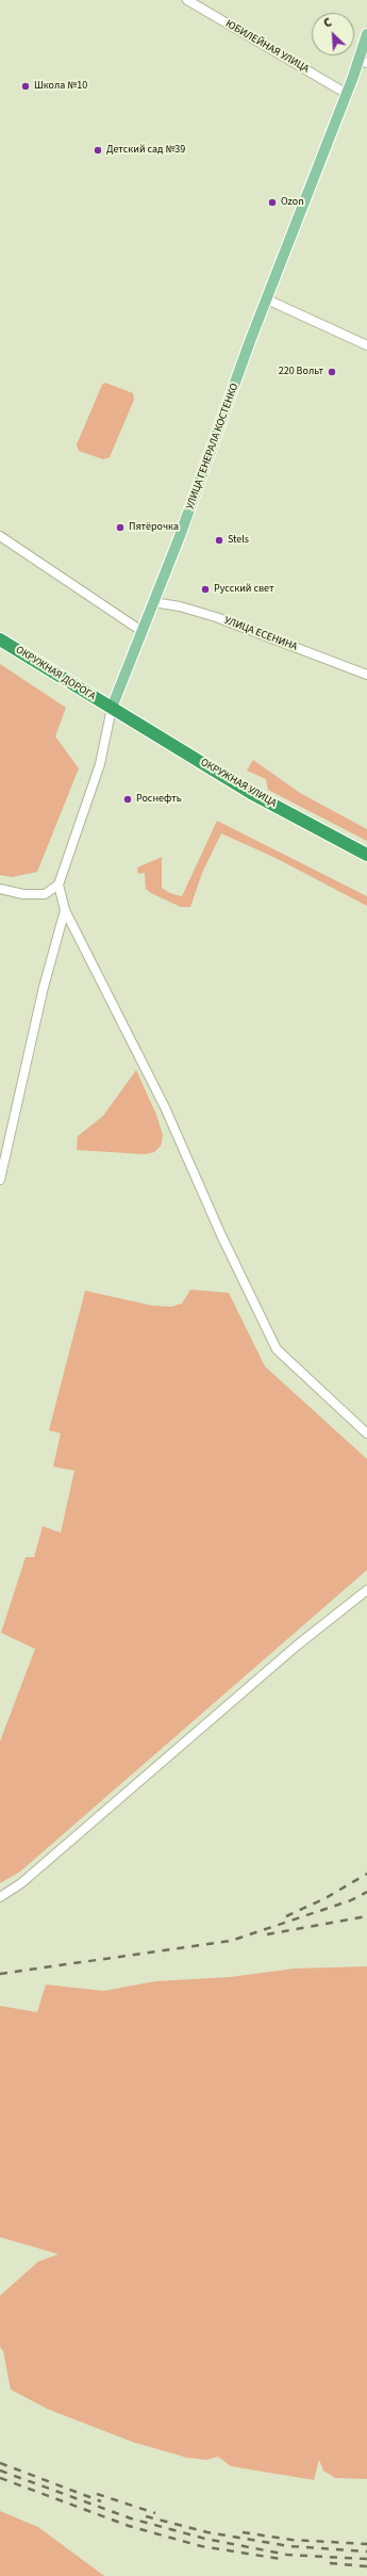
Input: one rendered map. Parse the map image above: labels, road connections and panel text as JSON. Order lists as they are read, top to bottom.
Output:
{
  "streets": {
    "highway": ["ОКРУЖНАЯ ДОРОГА", "ОКРУЖНАЯ УЛИЦА"],
    "main road": ["УЛИЦА ГЕНЕРАЛА КОСТЕНКО"],
    "street": ["ЮБИЛЕЙНАЯ УЛИЦА", "УЛИЦА ЕСЕНИНА"]
  },
  "crossings": [
    ["ЮБИЛЕЙНАЯ УЛИЦА", "УЛИЦА ГЕНЕРАЛА КОСТЕНКО"],
    ["УЛИЦА ГЕНЕРАЛА КОСТЕНКО", "УЛИЦА ЕСЕНИНА"],
    ["УЛИЦА ГЕНЕРАЛА КОСТЕНКО", "ОКРУЖНАЯ ДОРОГА"],
    ["УЛИЦА ГЕНЕРАЛА КОСТЕНКО", "ОКРУЖНАЯ УЛИЦА"],
    ["ОКРУЖНАЯ ДОРОГА", "ОКРУЖНАЯ УЛИЦА"]
  ],
  "places": [
    "Школа №10",
    "Детский сад №39",
    "Ozon",
    "220 Вольт",
    "Пятёрочка",
    "Stels",
    "Русский свет",
    "Роснефть"
  ],
  "north": "top left"
}
